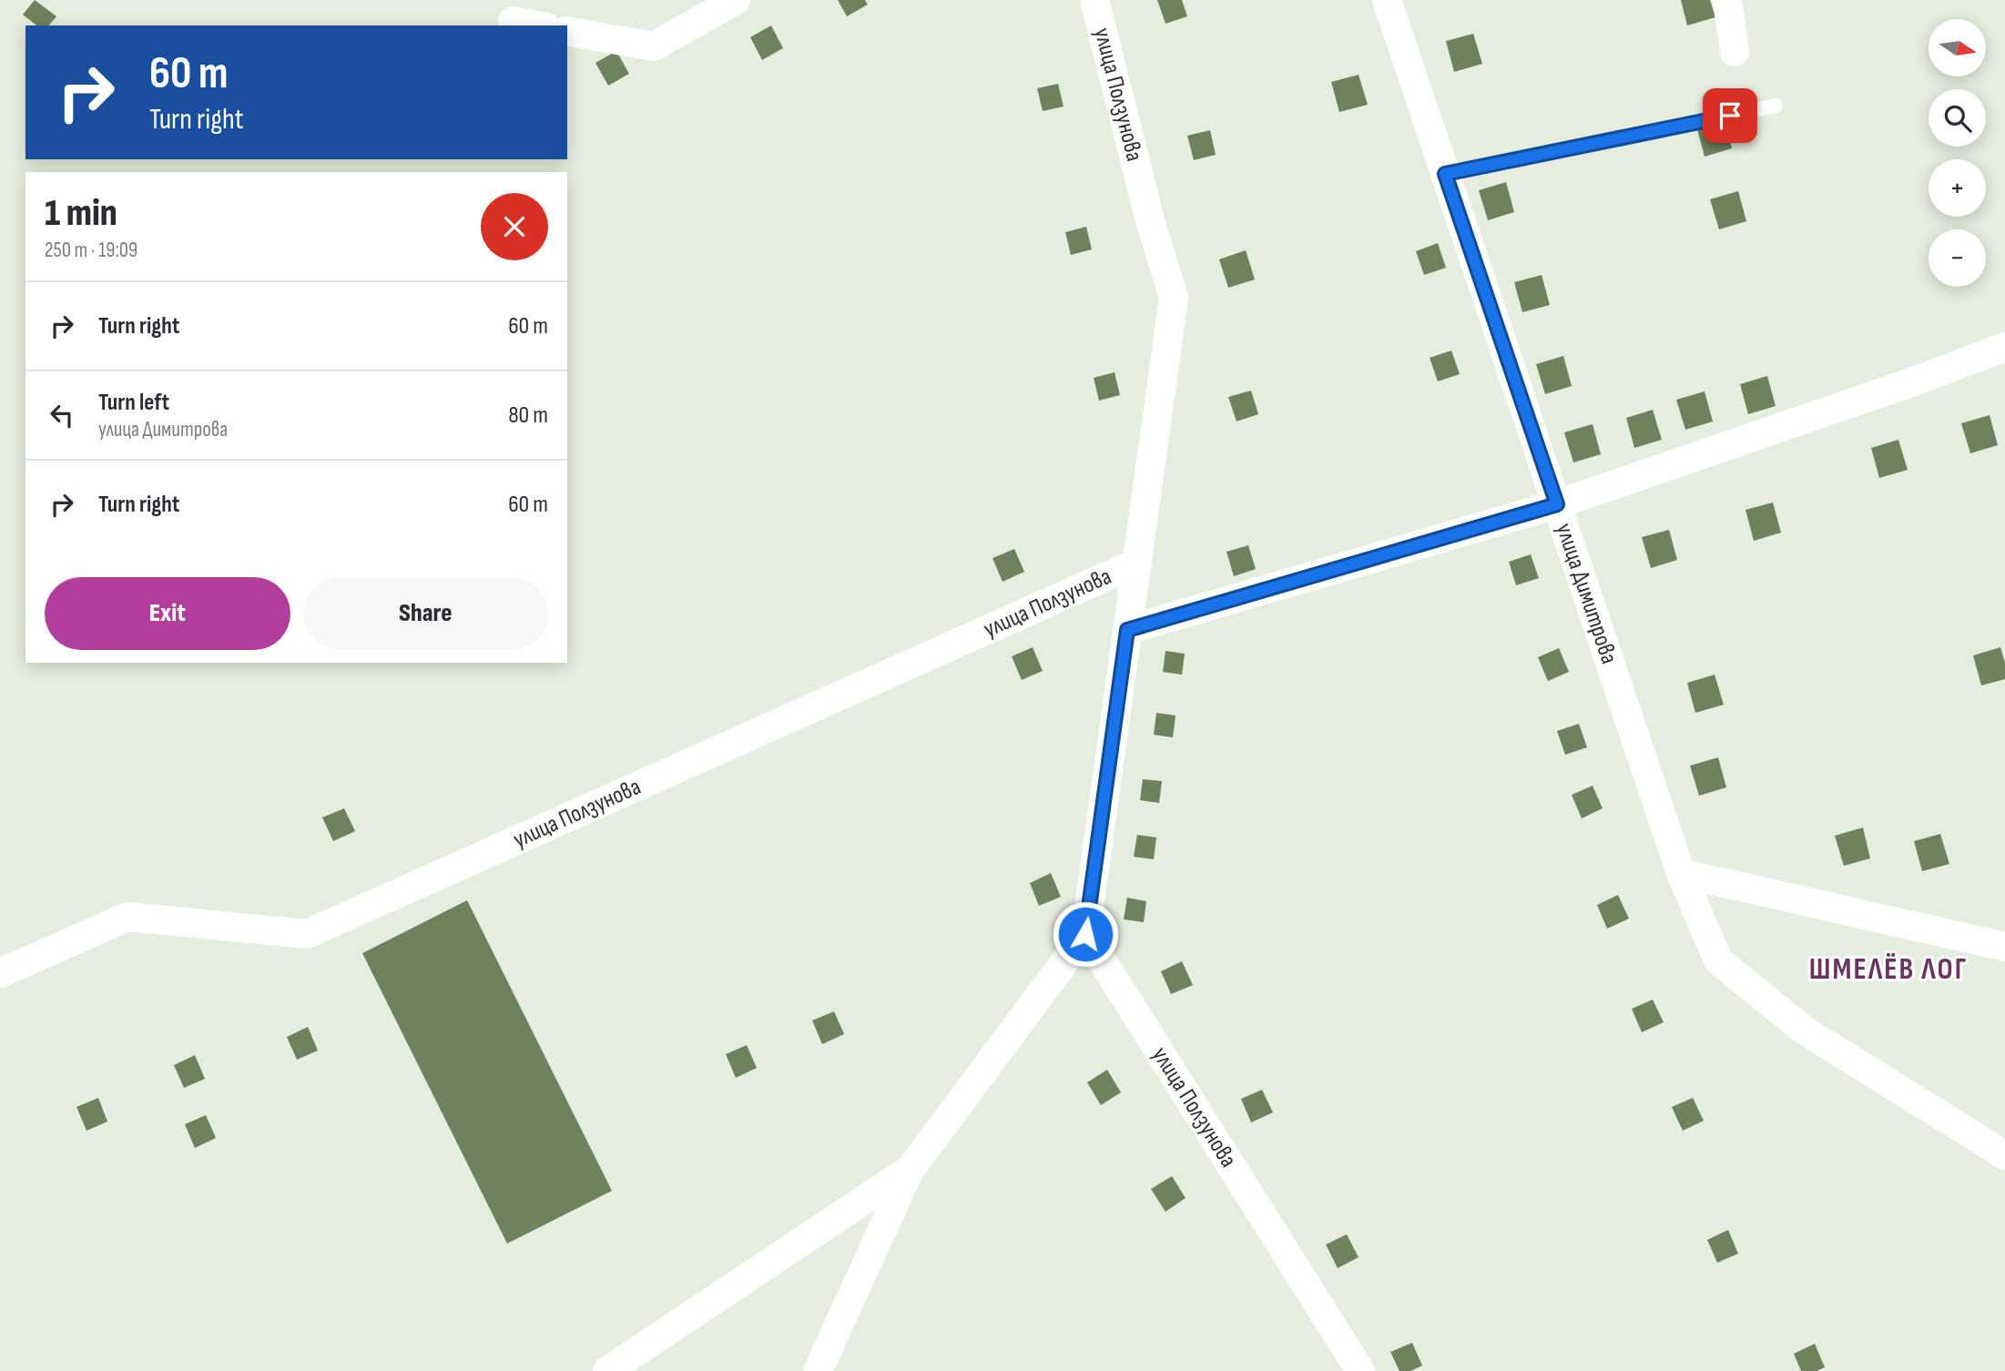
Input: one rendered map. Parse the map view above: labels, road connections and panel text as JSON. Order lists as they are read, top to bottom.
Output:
{
  "streets": {
    "street": ["улица Ползунова", "улица Димитрова"]
  },
  "districts": ["ШМЕЛЁВ ЛОГ"],
  "north": "right",
  "page": {
    "map_buttons": ["+", "−"],
    "turn": ["60 m", "Turn right"],
    "heading": ["1 min", "250 m · 19:09"],
    "list": [
      {
        "name": "Turn right",
        "value": "60 m"
      },
      {
        "name": "Turn left",
        "note": "улица Димитрова",
        "value": "80 m"
      },
      {
        "name": "Turn right",
        "value": "60 m"
      }
    ],
    "buttons": ["Exit", "Share"]
  }
}
